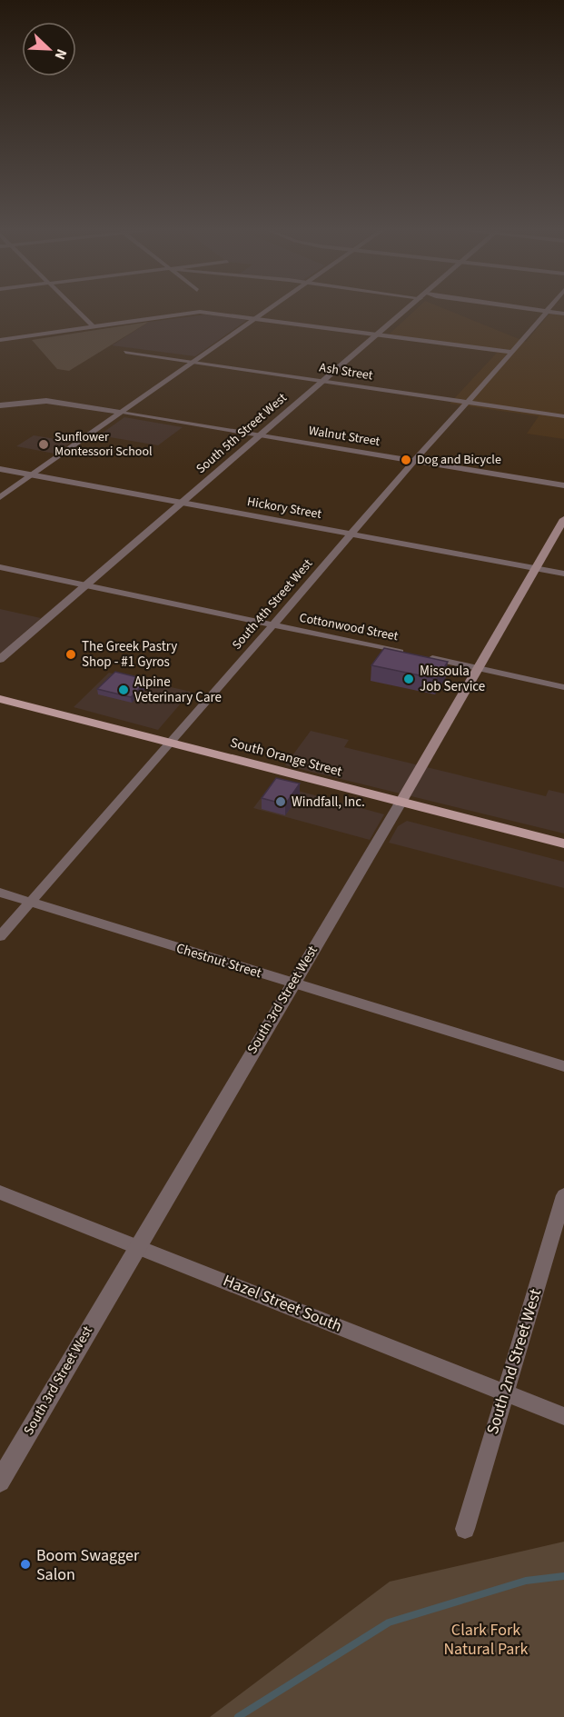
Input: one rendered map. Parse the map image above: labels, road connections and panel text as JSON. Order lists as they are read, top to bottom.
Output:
{
  "streets": {
    "main road": ["South Orange Street", "South 3rd Street West"],
    "street": [
      "Ash Street",
      "South 5th Street West",
      "Walnut Street",
      "Hickory Street",
      "South 4th Street West",
      "Cottonwood Street",
      "Chestnut Street",
      "Hazel Street South",
      "South 2nd Street West"
    ]
  },
  "crossings": [
    ["Ash Street", "South 5th Street West"],
    ["Ash Street", "South 4th Street West"],
    ["South 5th Street West", "Walnut Street"],
    ["South 5th Street West", "Hickory Street"],
    ["South 5th Street West", "Cottonwood Street"],
    ["Walnut Street", "South 4th Street West"],
    ["Hickory Street", "South 4th Street West"],
    ["Hickory Street", "South 3rd Street West"],
    ["South 4th Street West", "Cottonwood Street"],
    ["South 4th Street West", "South Orange Street"],
    ["South 4th Street West", "Chestnut Street"],
    ["South Orange Street", "South 3rd Street West"],
    ["Chestnut Street", "South 3rd Street West"],
    ["South 3rd Street West", "Hazel Street South"],
    ["Hazel Street South", "South 2nd Street West"]
  ],
  "parks": ["Clark Fork Natural Park"],
  "places": [
    "Sunflower Montessori School",
    "Dog and Bicycle",
    "The Greek Pastry Shop - #1 Gyros",
    "Missoula Job Service",
    "Alpine Veterinary Care",
    "Windfall, Inc.",
    "Boom Swagger Salon"
  ],
  "north": "bottom right"
}
